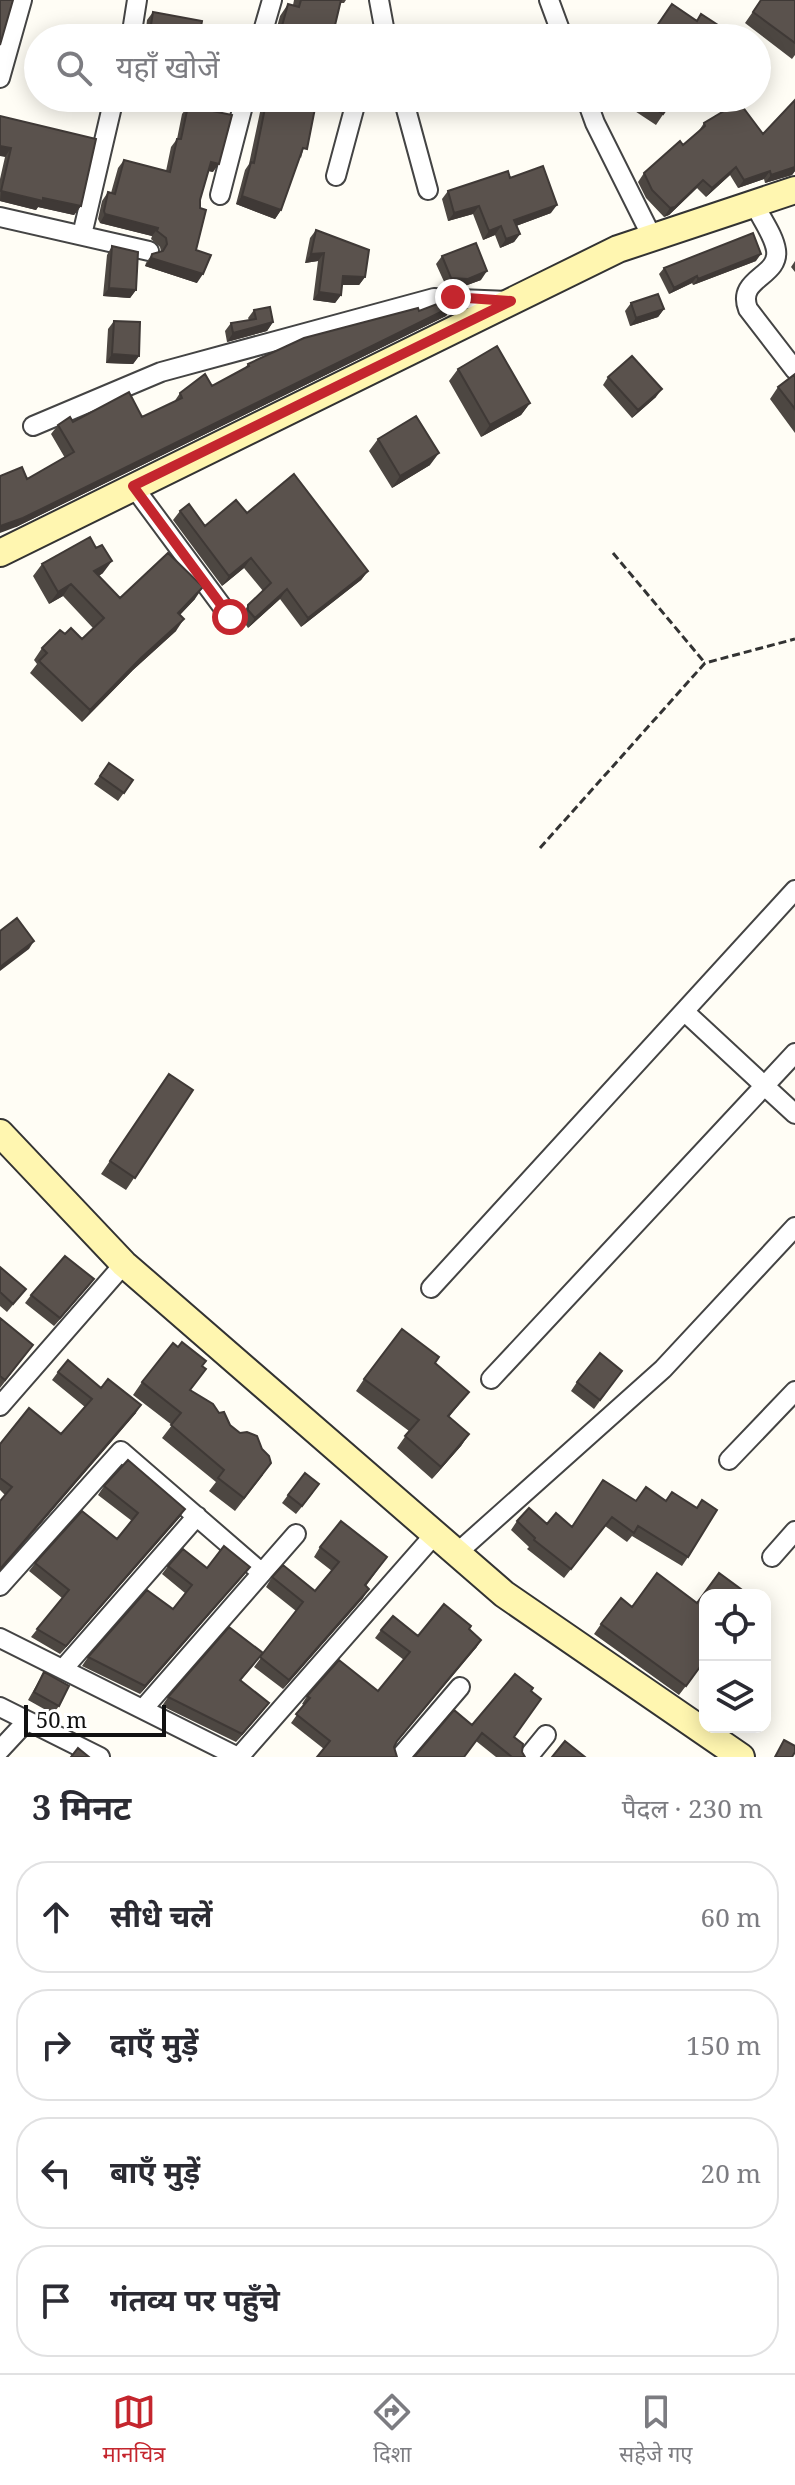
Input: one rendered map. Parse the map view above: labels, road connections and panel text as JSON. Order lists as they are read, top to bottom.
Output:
{
  "scale_bar": "50 m",
  "page": {
    "search": "यहाँ खोजें",
    "scale": "50 m",
    "heading": ["3 मिनट", "पैदल · 230 m"],
    "list": [
      ["सीधे चलें", "60 m"],
      ["दाएँ मुड़ें", "150 m"],
      ["बाएँ मुड़ें", "20 m"],
      "गंतव्य पर पहुँचे"
    ],
    "nav": ["मानचित्र", "दिशा", "सहेजे गए"]
  }
}
